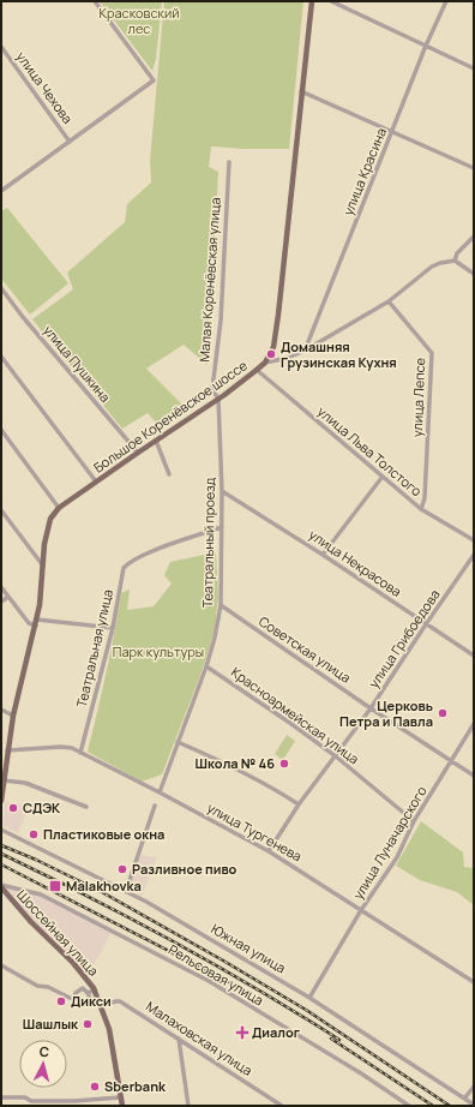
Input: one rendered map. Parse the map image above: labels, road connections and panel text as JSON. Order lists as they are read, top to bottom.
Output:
{
  "streets": {
    "main road": ["Большое Коренёвское шоссе", "Шоссейная улица"],
    "street": [
      "улица Чехова",
      "улица Красина",
      "Малая Коренёвская улица",
      "улица Пушкина",
      "улица Лепсе",
      "улица Льва Толстого",
      "Театральный проезд",
      "улица Некрасова",
      "улица Грибоедова",
      "Театральная улица",
      "Советская улица",
      "Красноармейская улица",
      "улица Тургенева",
      "улица Луначарского",
      "Южная улица",
      "Рельсовая улица",
      "Малаховская улица"
    ]
  },
  "crossings": [
    ["Малая Коренёвская улица", "Большое Коренёвское шоссе"],
    ["Малая Коренёвская улица", "Театральный проезд"],
    ["улица Пушкина", "Большое Коренёвское шоссе"],
    ["улица Лепсе", "улица Льва Толстого"],
    ["Большое Коренёвское шоссе", "улица Льва Толстого"],
    ["Большое Коренёвское шоссе", "Театральный проезд"],
    ["Большое Коренёвское шоссе", "улица Тургенева"],
    ["Театральный проезд", "улица Некрасова"],
    ["Театральный проезд", "Театральная улица"],
    ["Театральный проезд", "Советская улица"],
    ["Театральный проезд", "Красноармейская улица"],
    ["Театральный проезд", "улица Тургенева"],
    ["улица Некрасова", "улица Грибоедова"],
    ["улица Грибоедова", "Советская улица"],
    ["улица Грибоедова", "Красноармейская улица"],
    ["улица Грибоедова", "улица Тургенева"],
    ["Театральная улица", "улица Тургенева"],
    ["Советская улица", "улица Луначарского"],
    ["Красноармейская улица", "улица Луначарского"],
    ["улица Тургенева", "улица Луначарского"],
    ["улица Луначарского", "Южная улица"],
    ["Шоссейная улица", "Рельсовая улица"],
    ["Шоссейная улица", "Малаховская улица"]
  ],
  "parks": ["Красковский лес", "Парк культуры"],
  "places": {
    "other": [
      "Домашняя Грузинская Кухня",
      "Церковь Петра и Павла",
      "Школа № 46",
      "СДЭК",
      "Пластиковые окна",
      "Разливное пиво",
      "Дикси",
      "Шашлык",
      "Sberbank"
    ],
    "transit": ["Malakhovka"],
    "health": ["Диалог"]
  },
  "north": "top"
}
